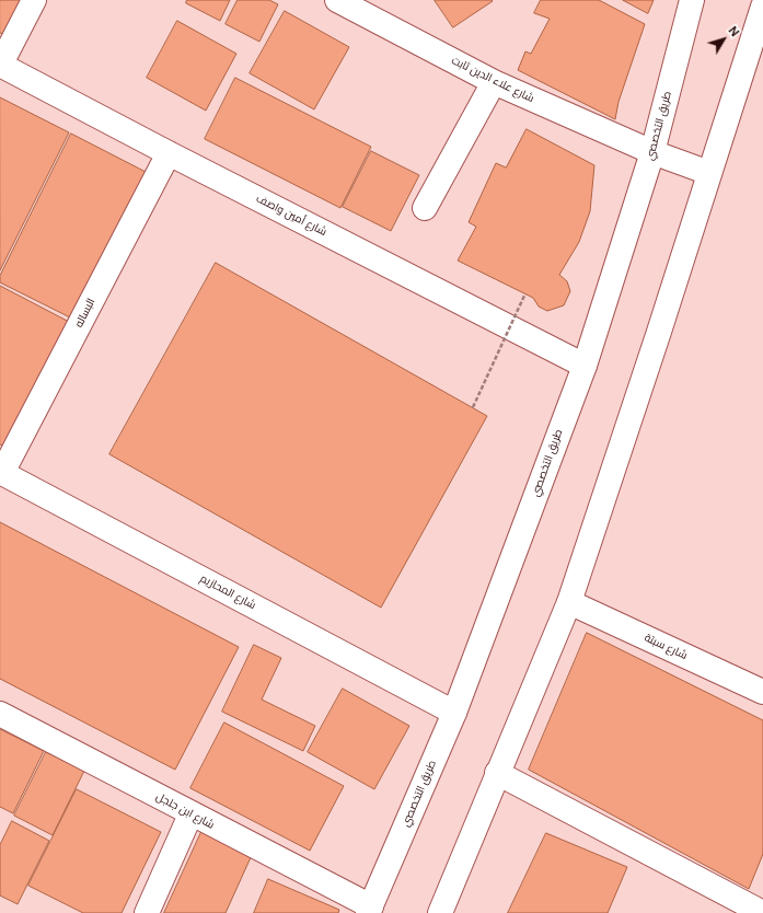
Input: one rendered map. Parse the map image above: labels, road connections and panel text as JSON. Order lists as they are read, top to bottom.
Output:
{
  "streets": {
    "street": [
      "شارع علاء الدين ثابت",
      "طريق التخصصي",
      "شارع أمين واصف",
      "البساله",
      "شارع المحازيم",
      "شارع سبتة",
      "شارع ابن جلجل"
    ]
  },
  "crossings": [
    ["شارع علاء الدين ثابت", "طريق التخصصي"],
    ["طريق التخصصي", "شارع أمين واصف"],
    ["طريق التخصصي", "شارع المحازيم"],
    ["طريق التخصصي", "شارع ابن جلجل"],
    ["شارع أمين واصف", "البساله"],
    ["البساله", "شارع المحازيم"]
  ],
  "north": "top right"
}
